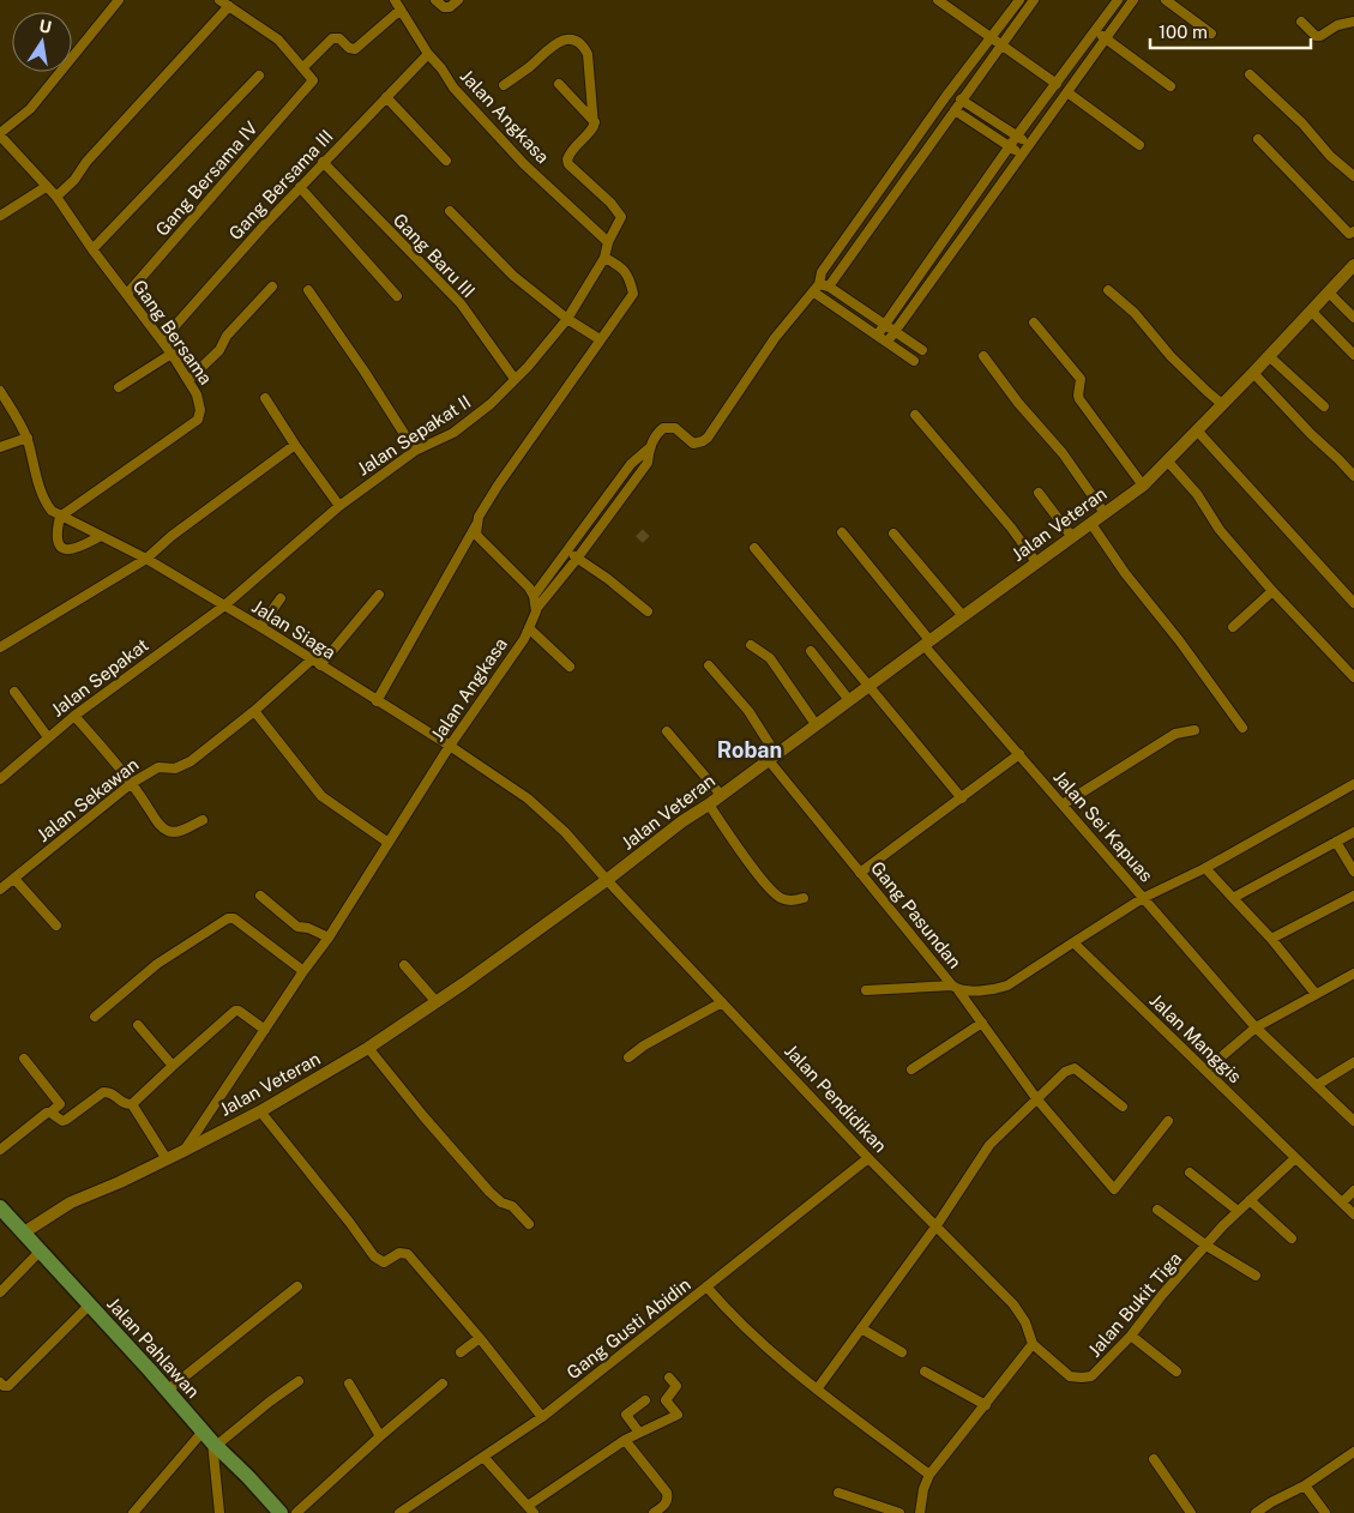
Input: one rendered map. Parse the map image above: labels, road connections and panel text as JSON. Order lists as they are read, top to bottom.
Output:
{
  "streets": {
    "main road": ["Jalan Pahlawan"],
    "street": [
      "Jalan Angkasa",
      "Gang Bersama IV",
      "Gang Bersama III",
      "Gang Baru III",
      "Gang Bersama",
      "Jalan Sepakat II",
      "Jalan Veteran",
      "Jalan Siaga",
      "Jalan Sepakat",
      "Jalan Sekawan",
      "Jalan Sei Kapuas",
      "Gang Pasundan",
      "Jalan Manggis",
      "Jalan Pendidikan",
      "Jalan Bukit Tiga",
      "Gang Gusti Abidin"
    ]
  },
  "crossings": [
    ["Jalan Angkasa", "Gang Bersama III"],
    ["Jalan Angkasa", "Jalan Sepakat II"],
    ["Jalan Angkasa", "Jalan Veteran"],
    ["Jalan Angkasa", "Jalan Siaga"],
    ["Gang Bersama IV", "Gang Bersama"],
    ["Gang Bersama III", "Gang Baru III"],
    ["Gang Bersama III", "Gang Bersama"],
    ["Gang Baru III", "Jalan Sepakat II"],
    ["Gang Bersama", "Jalan Siaga"],
    ["Jalan Sepakat II", "Jalan Siaga"],
    ["Jalan Sepakat II", "Jalan Sepakat"],
    ["Jalan Veteran", "Jalan Siaga"],
    ["Jalan Veteran", "Jalan Sei Kapuas"],
    ["Jalan Veteran", "Gang Pasundan"],
    ["Jalan Veteran", "Jalan Pendidikan"],
    ["Jalan Veteran", "Jalan Pahlawan"],
    ["Jalan Siaga", "Jalan Sepakat"],
    ["Jalan Siaga", "Jalan Sekawan"],
    ["Jalan Siaga", "Jalan Pendidikan"],
    ["Gang Pasundan", "Jalan Manggis"],
    ["Jalan Manggis", "Jalan Bukit Tiga"],
    ["Jalan Pendidikan", "Jalan Bukit Tiga"],
    ["Jalan Pendidikan", "Gang Gusti Abidin"]
  ],
  "districts": ["Roban"],
  "scale_bar": "100 m",
  "north": "top"
}
